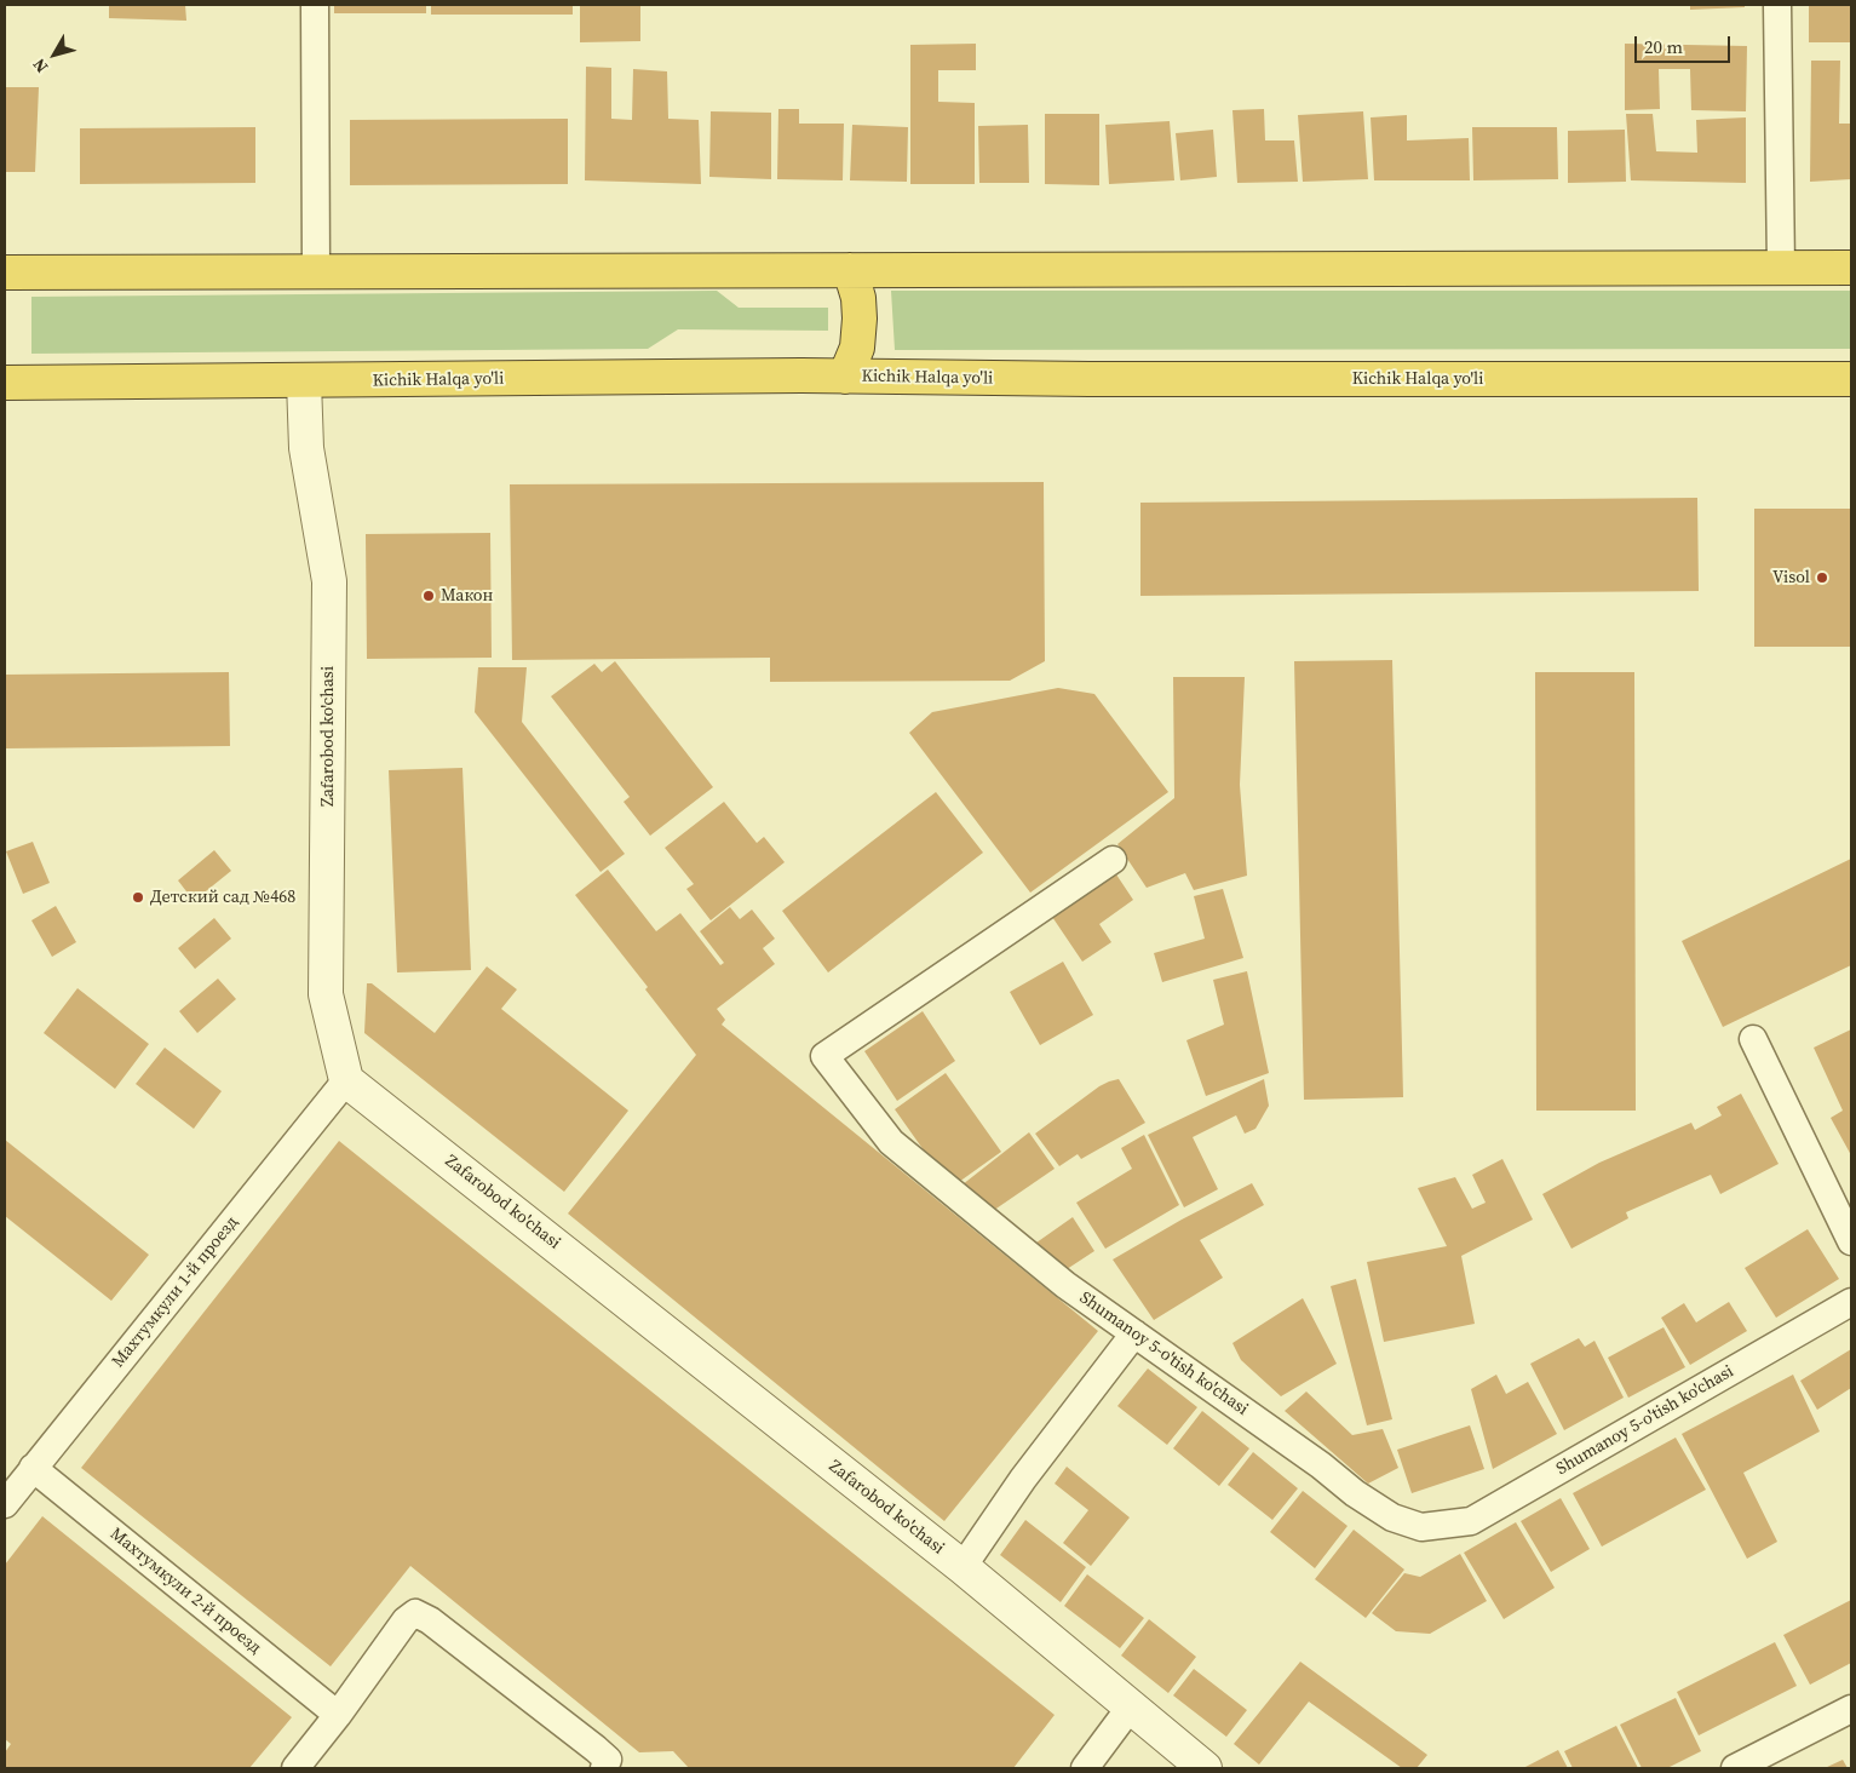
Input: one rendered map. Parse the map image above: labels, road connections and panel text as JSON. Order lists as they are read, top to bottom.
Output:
{
  "streets": {
    "highway": ["Kichik Halqa yo'li"],
    "street": [
      "Zafarobod ko'chasi",
      "Махтумкули 1-й проезд",
      "Shumanoy 5-o'tish ko'chasi",
      "Махтумкули 2-й проезд"
    ]
  },
  "crossings": [
    ["Kichik Halqa yo'li", "Zafarobod ko'chasi"],
    ["Zafarobod ko'chasi", "Махтумкули 1-й проезд"],
    ["Махтумкули 1-й проезд", "Махтумкули 2-й проезд"]
  ],
  "places": ["Visol", "Макон", "Детский сад №468"],
  "scale_bar": "20 m",
  "north": "bottom left"
}
